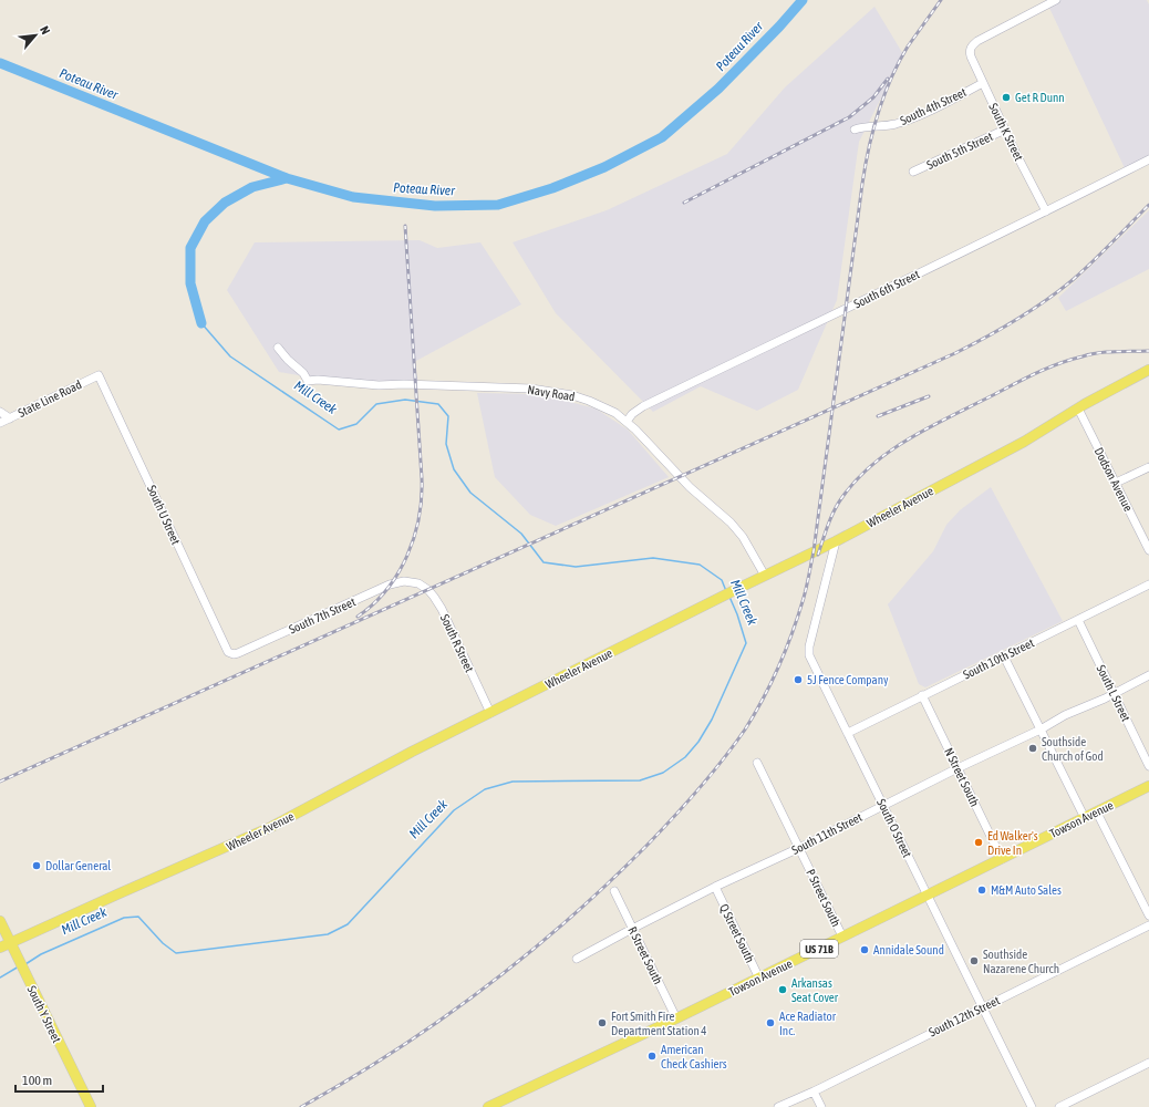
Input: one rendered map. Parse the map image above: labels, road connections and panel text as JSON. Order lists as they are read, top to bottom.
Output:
{
  "streets": {
    "main road": [
      "Wheeler Avenue",
      "Towson Avenue",
      "US 71B",
      "South Y Street"
    ],
    "street": [
      "South 4th Street",
      "South K Street",
      "South 5th Street",
      "South 6th Street",
      "Navy Road",
      "State Line Road",
      "Dodson Avenue",
      "South U Street",
      "South 7th Street",
      "South R Street",
      "South 10th Street",
      "South L Street",
      "N Street South",
      "South O Street",
      "South 11th Street",
      "P Street South",
      "Q Street South",
      "R Street South",
      "South 12th Street"
    ]
  },
  "crossings": [
    ["South 4th Street", "South K Street"],
    ["South K Street", "South 5th Street"],
    ["South K Street", "South 6th Street"],
    ["South 6th Street", "Navy Road"],
    ["Navy Road", "Wheeler Avenue"],
    ["State Line Road", "South U Street"],
    ["Dodson Avenue", "Wheeler Avenue"],
    ["Wheeler Avenue", "South R Street"],
    ["Wheeler Avenue", "South O Street"],
    ["Wheeler Avenue", "South Y Street"],
    ["South U Street", "South 7th Street"],
    ["South 7th Street", "South R Street"],
    ["South 10th Street", "South L Street"],
    ["South 10th Street", "N Street South"],
    ["South 10th Street", "South O Street"],
    ["South L Street", "South 11th Street"],
    ["N Street South", "Towson Avenue"],
    ["N Street South", "South 11th Street"],
    ["Towson Avenue", "South O Street"],
    ["Towson Avenue", "P Street South"],
    ["Towson Avenue", "Q Street South"],
    ["Towson Avenue", "R Street South"],
    ["South O Street", "South 11th Street"],
    ["South O Street", "South 12th Street"],
    ["South 11th Street", "P Street South"],
    ["South 11th Street", "Q Street South"],
    ["South 11th Street", "R Street South"]
  ],
  "water": ["Poteau River", "Mill Creek"],
  "places": [
    "Get R Dunn",
    "5J Fence Company",
    "Southside Church of God",
    "Ed Walker's Drive In",
    "Dollar General",
    "M&M Auto Sales",
    "Annidale Sound",
    "Southside Nazarene Church",
    "Arkansas Seat Cover",
    "Fort Smith Fire Department Station 4",
    "Ace Radiator Inc.",
    "American Check Cashiers"
  ],
  "scale_bar": "100 m",
  "north": "top right"
}
